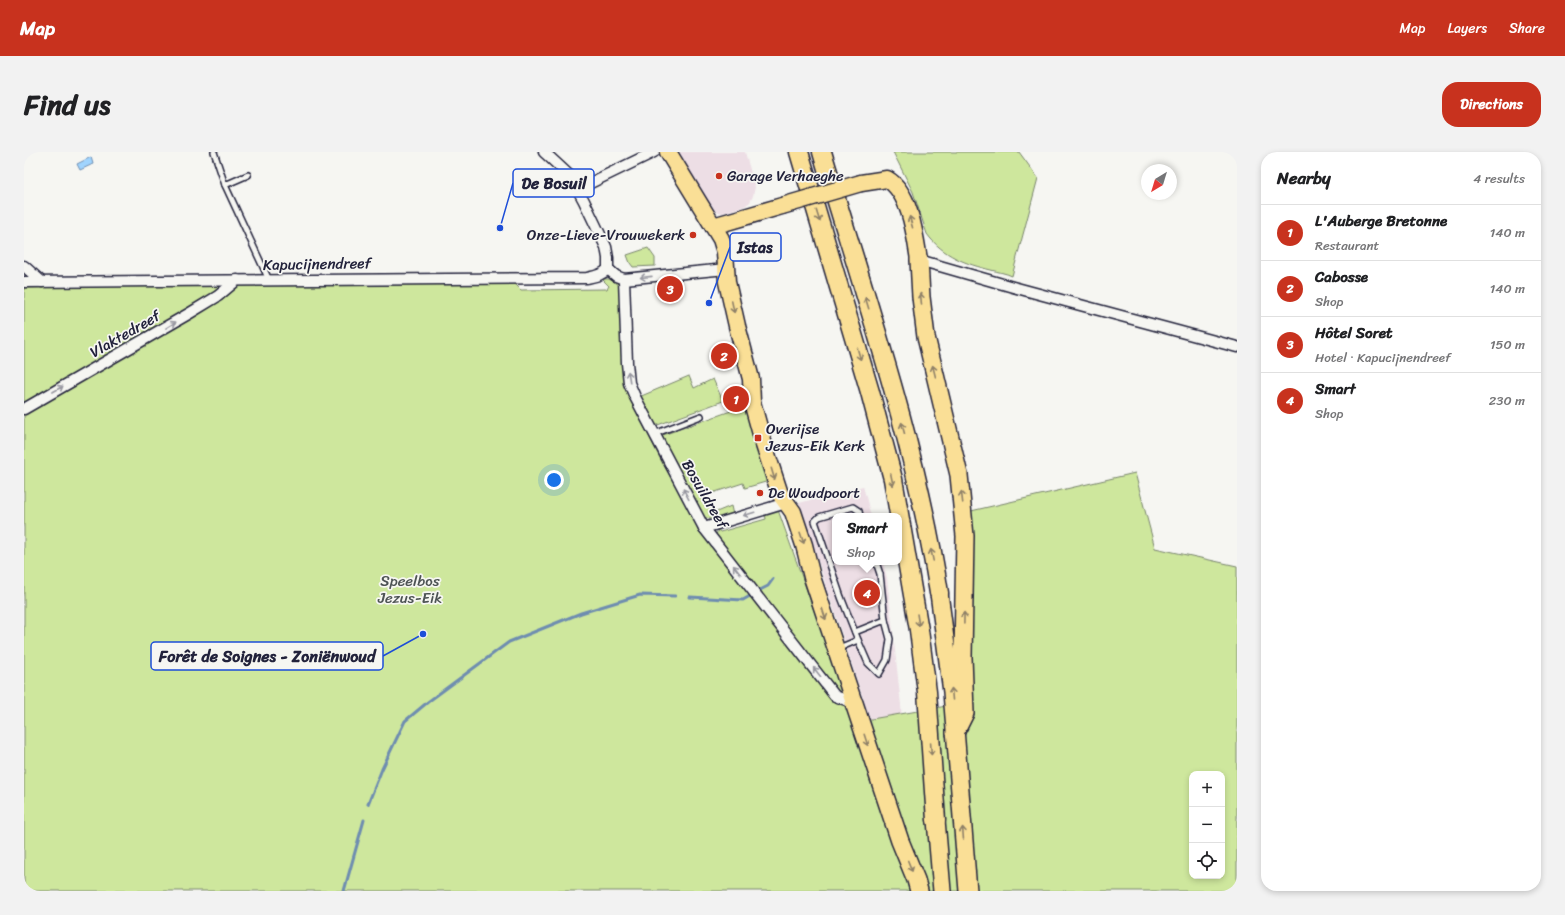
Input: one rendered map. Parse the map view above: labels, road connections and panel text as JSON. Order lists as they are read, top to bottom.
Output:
{
  "streets": {
    "street": ["Kapucijnendreef", "Vlaktedreef", "Bosuildreef"]
  },
  "crossings": [
    ["Kapucijnendreef", "Vlaktedreef"]
  ],
  "one_way": ["Vlaktedreef", "Bosuildreef"],
  "parks": ["Speelbos Jezus-Eik"],
  "places": {
    "other": [
      "Garage Verhaeghe",
      "De Bosuil",
      "Onze-Lieve-Vrouwekerk",
      "Istas",
      "De Woudpoort",
      "Forêt de Soignes - Zoniënwoud"
    ],
    "transit": ["Overijse Jezus-Eik Kerk"]
  },
  "north": "bottom left",
  "page": {
    "header": "Map",
    "nav": ["Map", "Layers", "Share"],
    "title": "Find us",
    "buttons": "Directions",
    "heading": ["Nearby", "4 results"],
    "list": [
      {
        "mark": "1",
        "name": "L'Auberge Bretonne",
        "note": "Restaurant",
        "value": "140 m"
      },
      {
        "mark": "2",
        "name": "Cabosse",
        "note": "Shop",
        "value": "140 m"
      },
      {
        "mark": "3",
        "name": "Hôtel Soret",
        "note": "Hotel · Kapucijnendreef",
        "value": "150 m"
      },
      {
        "mark": "4",
        "name": "Smart",
        "note": "Shop",
        "value": "230 m"
      }
    ],
    "pins": [
      "3",
      "2",
      "1",
      "4"
    ],
    "popup": ["Smart", "Shop"],
    "map_buttons": ["+", "−"]
  }
}
